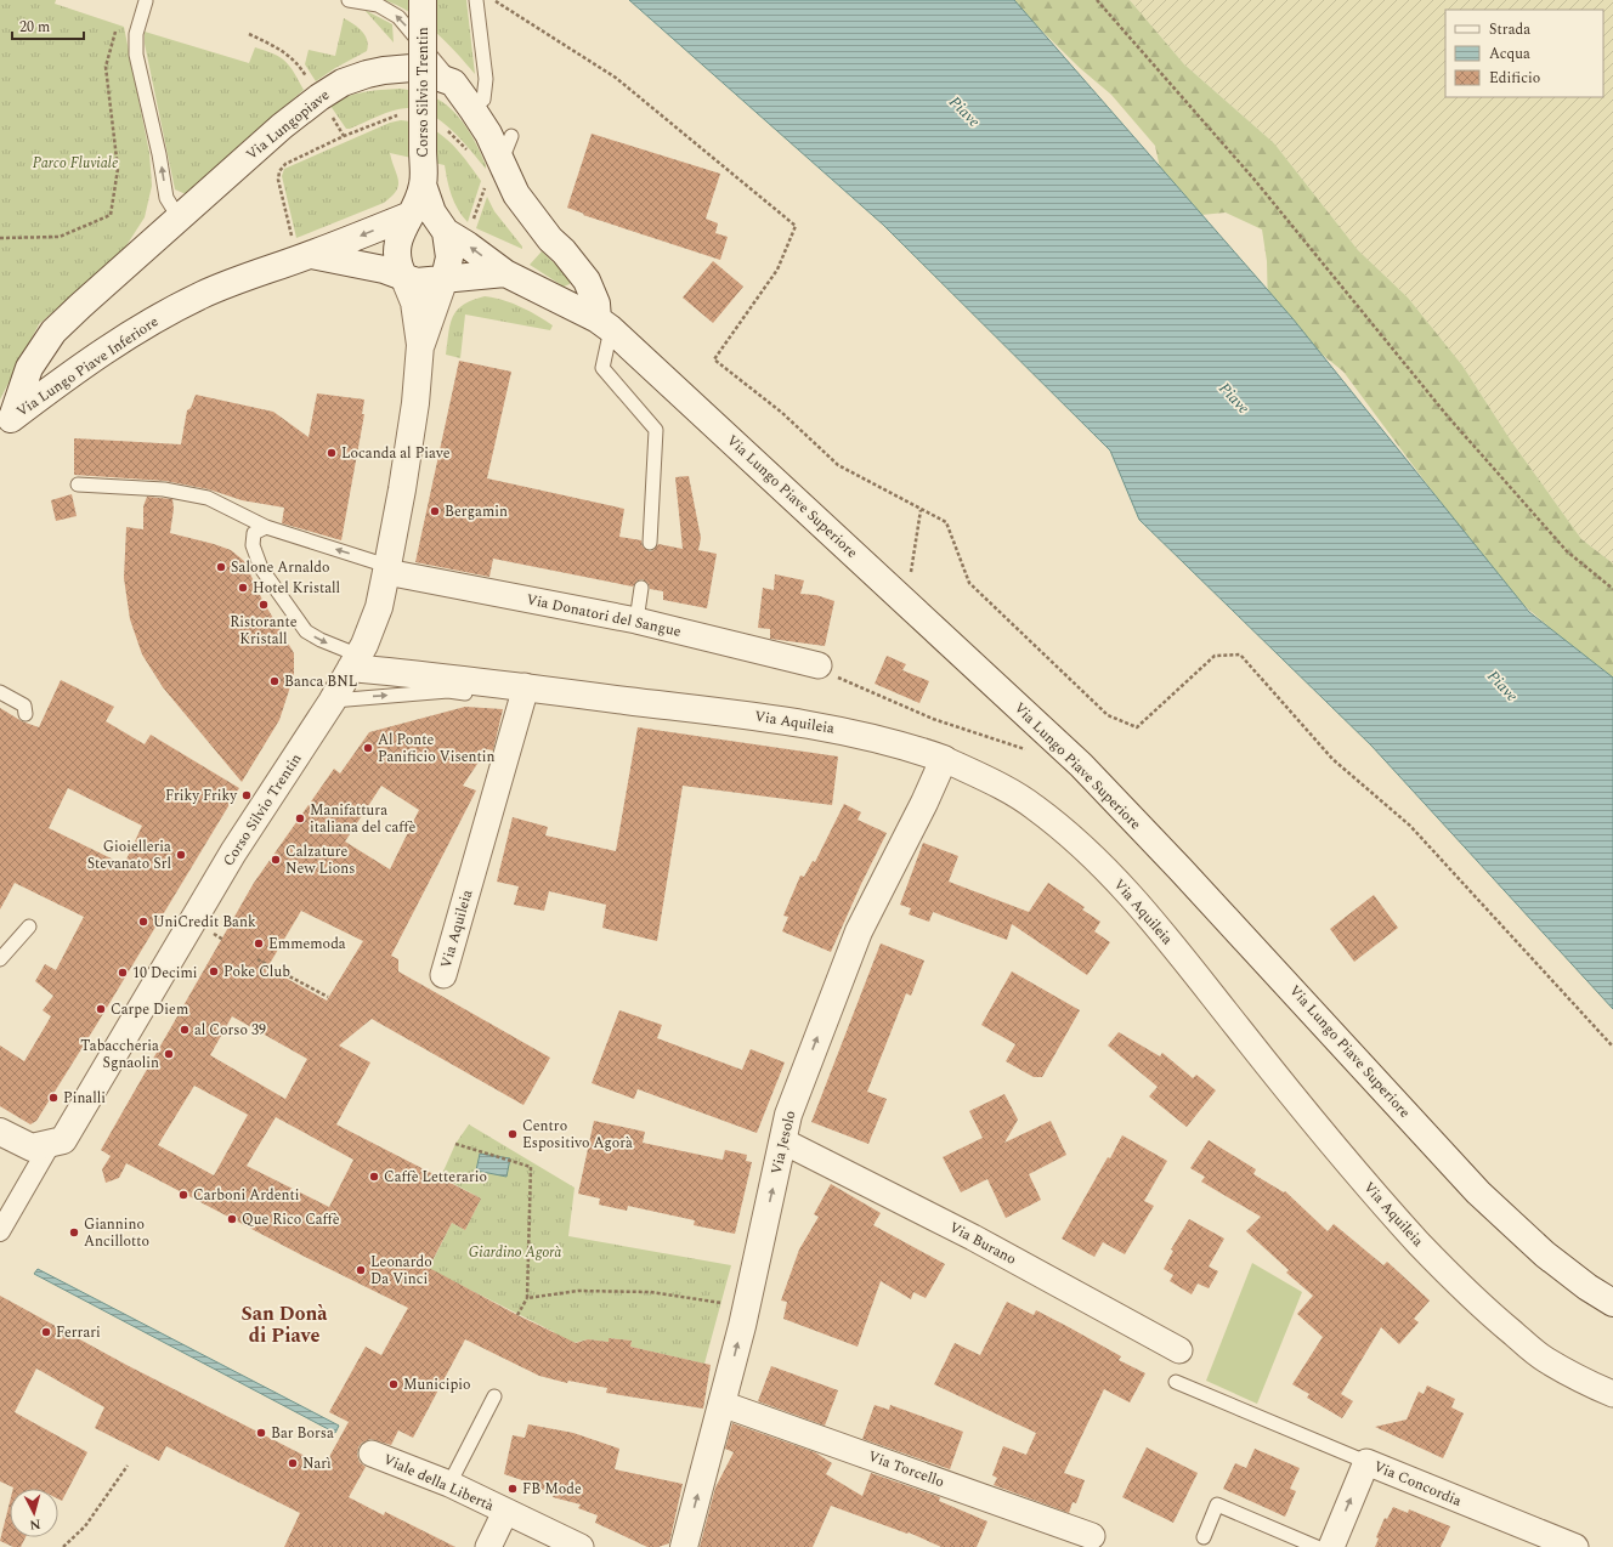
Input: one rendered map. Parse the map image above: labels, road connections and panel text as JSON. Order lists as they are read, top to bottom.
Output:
{
  "streets": {
    "main road": [
      "Corso Silvio Trentin",
      "Via Lungopiave",
      "Via Lungo Piave Inferiore",
      "Via Lungo Piave Superiore",
      "Via Aquileia",
      "Via Jesolo"
    ],
    "street": [
      "Via Donatori del Sangue",
      "Via Burano",
      "Via Torcello",
      "Viale della Libertà",
      "Via Concordia"
    ]
  },
  "crossings": [
    ["Corso Silvio Trentin", "Via Lungo Piave Inferiore"],
    ["Corso Silvio Trentin", "Via Lungo Piave Superiore"],
    ["Corso Silvio Trentin", "Via Donatori del Sangue"],
    ["Corso Silvio Trentin", "Via Aquileia"],
    ["Via Lungopiave", "Via Lungo Piave Inferiore"],
    ["Via Aquileia", "Via Jesolo"],
    ["Via Jesolo", "Via Burano"],
    ["Via Jesolo", "Via Torcello"]
  ],
  "one_way": ["Via Jesolo"],
  "districts": ["San Donà di Piave"],
  "water": ["Piave"],
  "parks": ["Parco Fluviale", "Giardino Agorà"],
  "places": [
    "Locanda al Piave",
    "Bergamin",
    "Salone Arnaldo",
    "Hotel Kristall",
    "Ristorante Kristall",
    "Banca BNL",
    "Al Ponte Panificio Visentin",
    "Friky Friky",
    "Manifattura italiana del caffè",
    "Gioielleria Stevanato Srl",
    "Calzature New Lions",
    "UniCredit Bank",
    "Emmemoda",
    "Poke Club",
    "10 Decimi",
    "Carpe Diem",
    "al Corso 39",
    "Tabaccheria Sgnaolin",
    "Pinalli",
    "Centro Espositivo Agorà",
    "Caffè Letterario",
    "Carboni Ardenti",
    "Que Rico Caffè",
    "Giannino Ancillotto",
    "Leonardo Da Vinci",
    "Ferrari",
    "Municipio",
    "Bar Borsa",
    "Narì",
    "FB Mode"
  ],
  "legend": ["Strada", "Acqua", "Edificio"],
  "scale_bar": "20 m",
  "north": "bottom"
}
